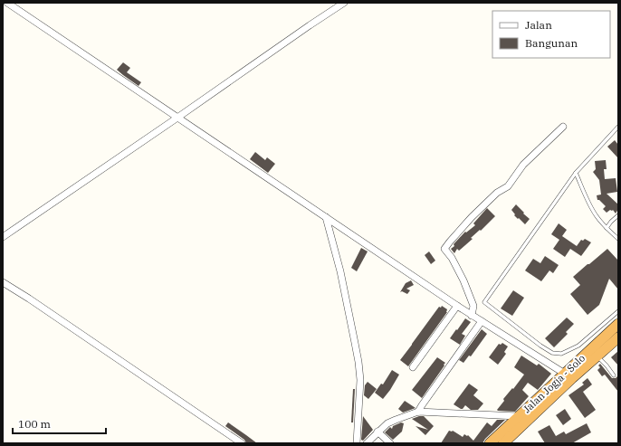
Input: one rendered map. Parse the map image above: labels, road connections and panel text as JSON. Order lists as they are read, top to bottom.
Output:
{
  "streets": {
    "highway": ["Jalan Jogja - Solo"]
  },
  "legend": ["Jalan", "Bangunan"],
  "scale_bar": "100 m"
}
